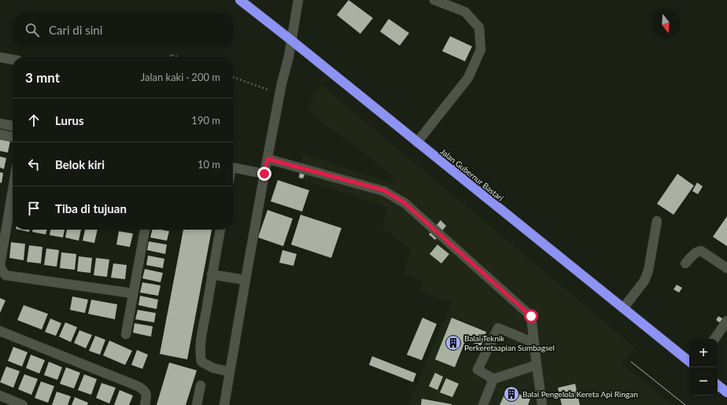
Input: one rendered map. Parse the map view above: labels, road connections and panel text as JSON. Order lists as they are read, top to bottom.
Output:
{
  "streets": {
    "highway": ["Jalan Gubernur Bastari"]
  },
  "places": {
    "building": ["Balai Teknik Perkeretaapian Sumbagsel", "Balai Pengelola Kereta Api Ringan"]
  },
  "north": "bottom",
  "page": {
    "search": "Cari di sini",
    "heading": ["3 mnt", "Jalan kaki · 200 m"],
    "list": [
      ["Lurus", "190 m"],
      ["Belok kiri", "10 m"],
      "Tiba di tujuan"
    ],
    "map_buttons": ["+", "−"]
  }
}
